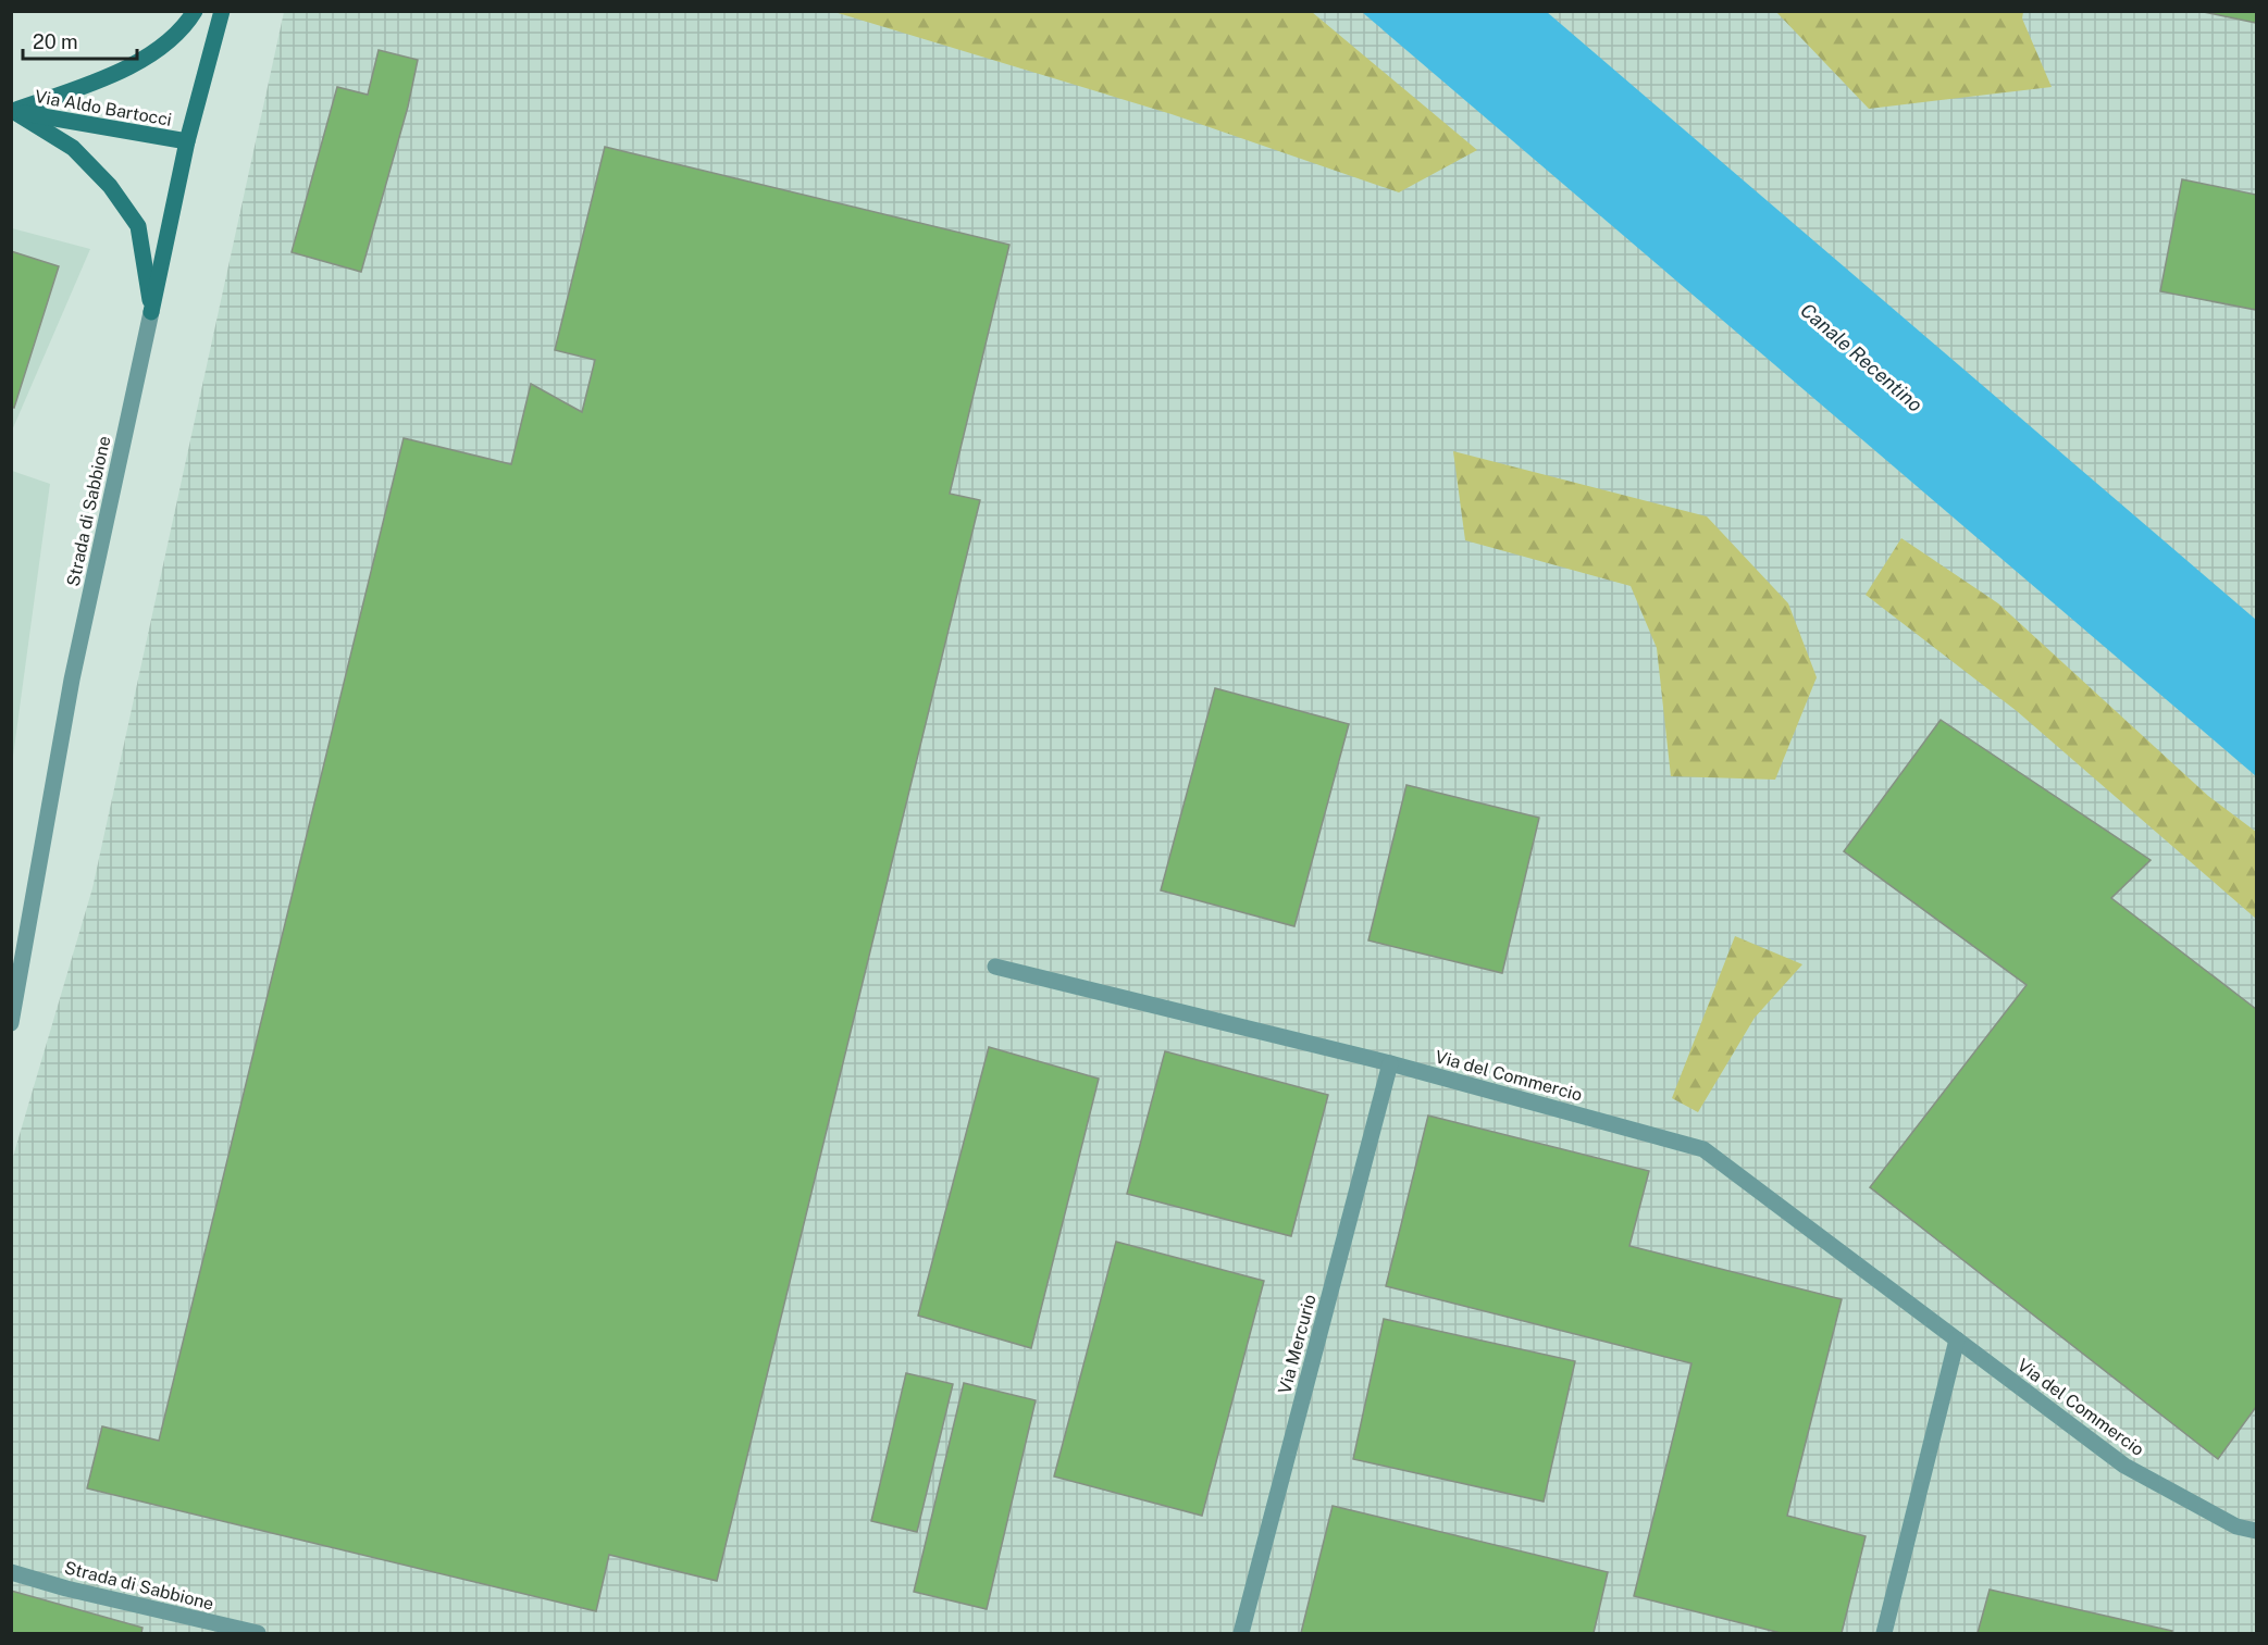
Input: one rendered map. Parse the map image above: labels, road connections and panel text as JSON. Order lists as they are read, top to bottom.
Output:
{
  "streets": {
    "main road": ["Via Aldo Bartocci", "Strada di Sabbione"],
    "street": ["Via del Commercio", "Via Mercurio"]
  },
  "crossings": [
    ["Via Aldo Bartocci", "Strada di Sabbione"],
    ["Via del Commercio", "Via Mercurio"]
  ],
  "water": ["Canale Recentino"],
  "scale_bar": "20 m"
}
